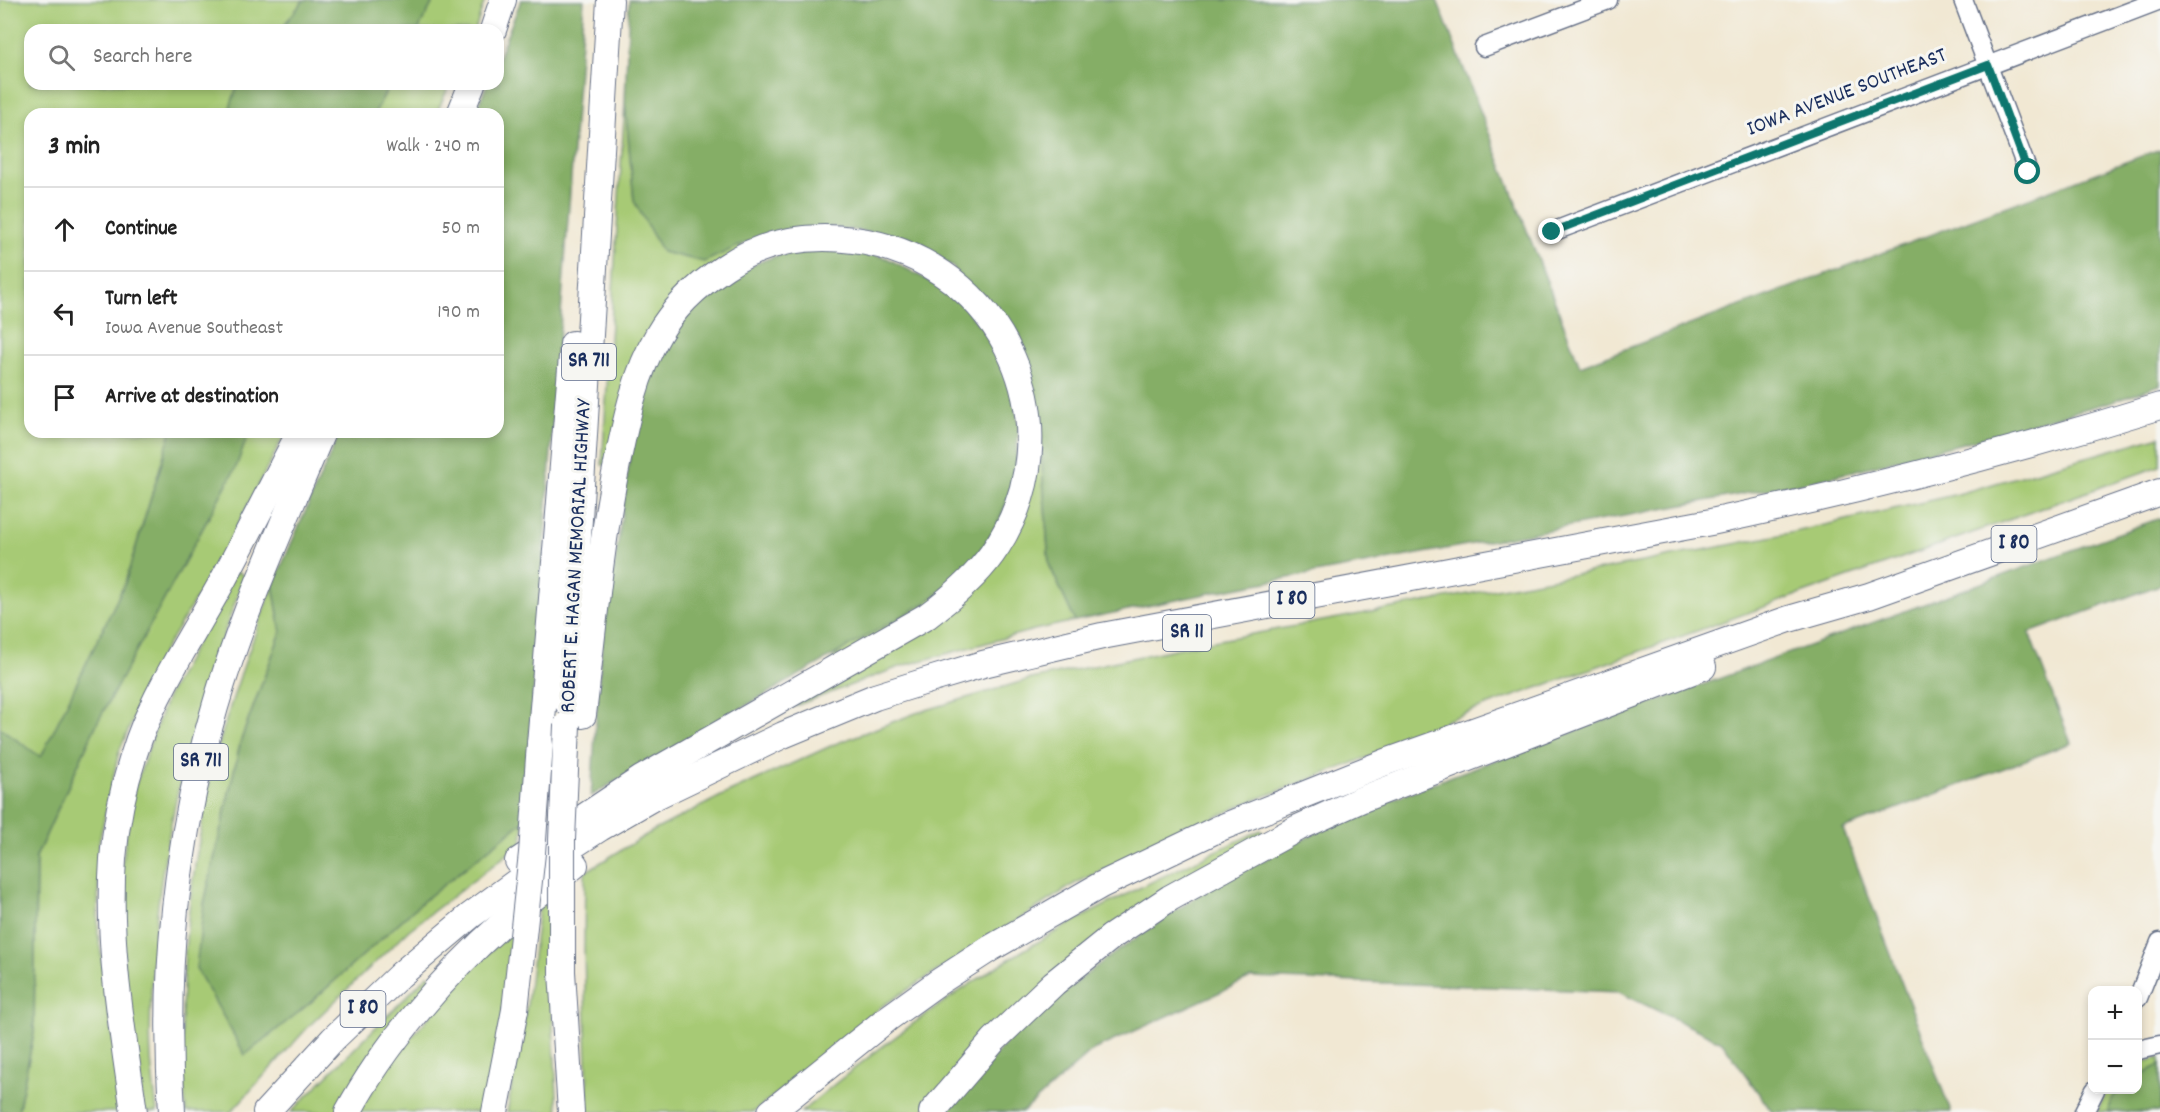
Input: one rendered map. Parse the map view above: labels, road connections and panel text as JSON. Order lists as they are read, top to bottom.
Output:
{
  "streets": {
    "highway": [
      "SR 711",
      "I 80",
      "ROBERT E. HAGAN MEMORIAL HIGHWAY",
      "SR 11"
    ],
    "street": ["IOWA AVENUE SOUTHEAST"]
  },
  "page": {
    "search": "Search here",
    "heading": ["3 min", "Walk · 240 m"],
    "list": [
      ["Continue", "50 m"],
      ["Turn left", "Iowa Avenue Southeast", "190 m"],
      "Arrive at destination"
    ],
    "map_buttons": ["+", "−"]
  }
}
